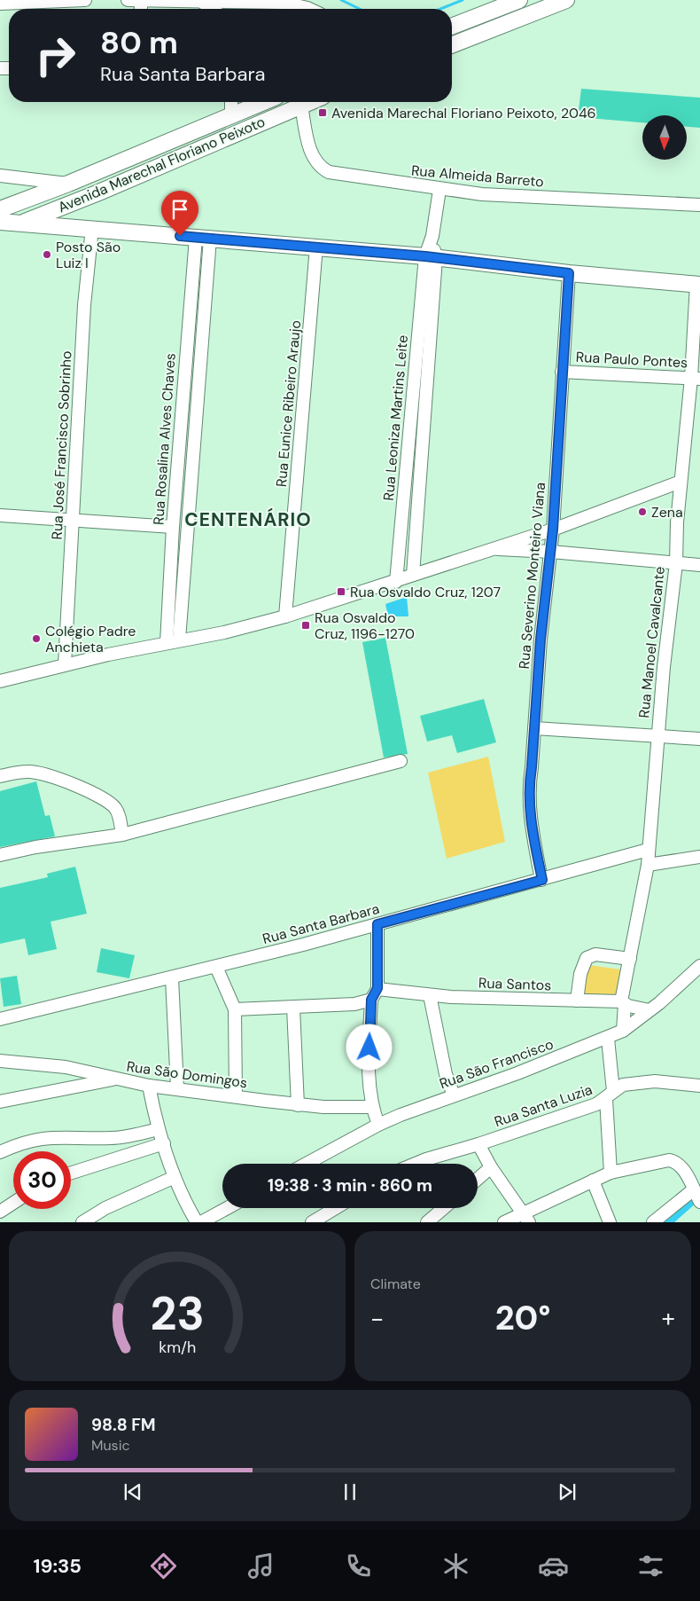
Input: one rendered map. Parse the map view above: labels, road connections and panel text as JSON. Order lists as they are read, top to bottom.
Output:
{
  "streets": {
    "main road": ["Avenida Marechal Floriano Peixoto"],
    "street": [
      "Rua Almeida Barreto",
      "Rua Paulo Pontes",
      "Rua Eunice Ribeiro Araujo",
      "Rua Leoniza Martins Leite",
      "Rua Rosalina Alves Chaves",
      "Rua José Francisco Sobrinho",
      "Rua Severino Monteiro Viana",
      "Rua Manoel Cavalcante",
      "Rua Santa Barbara",
      "Rua Santos",
      "Rua São Francisco",
      "Rua São Domingos",
      "Rua Santa Luzia"
    ]
  },
  "crossings": [
    ["Avenida Marechal Floriano Peixoto", "Rua Almeida Barreto"],
    ["Rua Paulo Pontes", "Rua Severino Monteiro Viana"],
    ["Rua Paulo Pontes", "Rua Manoel Cavalcante"],
    ["Rua Severino Monteiro Viana", "Rua Santa Barbara"],
    ["Rua Manoel Cavalcante", "Rua Santa Barbara"],
    ["Rua Manoel Cavalcante", "Rua Santos"],
    ["Rua Manoel Cavalcante", "Rua São Francisco"],
    ["Rua Santos", "Rua São Francisco"]
  ],
  "districts": ["CENTENÁRIO"],
  "places": {
    "transit": ["Avenida Marechal Floriano Peixoto, 2046", "Rua Osvaldo Cruz, 1207", "Rua Osvaldo Cruz, 1196-1270"],
    "other": ["Posto São Luiz I", "Zena", "Colégio Padre Anchieta"]
  },
  "north": "bottom",
  "page": {
    "turn": ["80 m", "Rua Santa Barbara"],
    "limit": "30",
    "trip": "19:38 · 3 min · 860 m",
    "tile": "Climate",
    "heat": ["−", "20°", "+"],
    "song": ["98.8 FM", "Music"],
    "tabs": "19:35",
    "gauge": ["23", "km/h"]
  }
}
